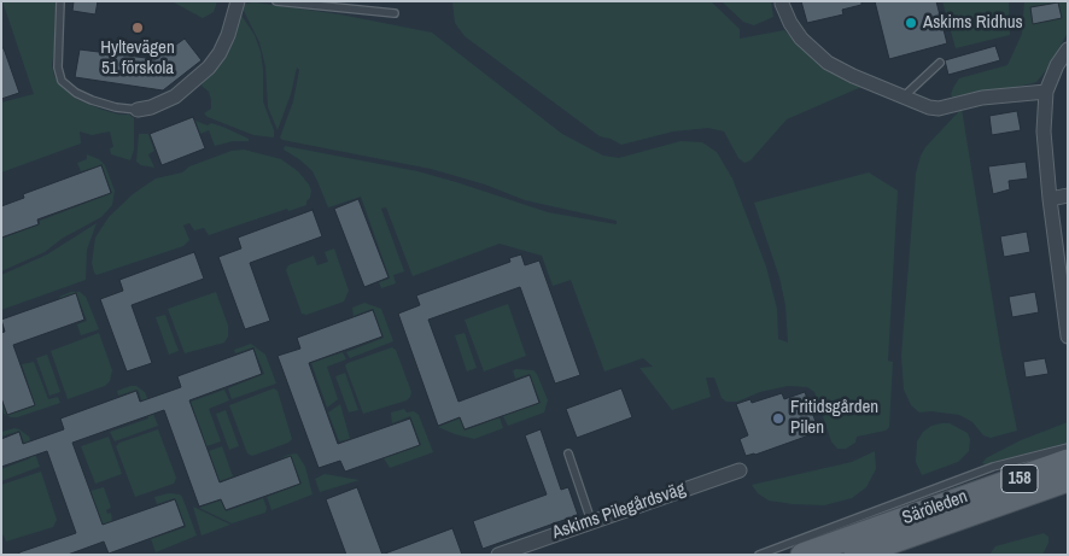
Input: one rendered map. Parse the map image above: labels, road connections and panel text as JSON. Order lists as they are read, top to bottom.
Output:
{
  "streets": {
    "main road": ["158", "Säröleden"],
    "street": ["Askims Pilegårdsväg"]
  },
  "places": ["Askims Ridhus", "Hyltevägen 51 förskola", "Fritidsgården Pilen"]
}
